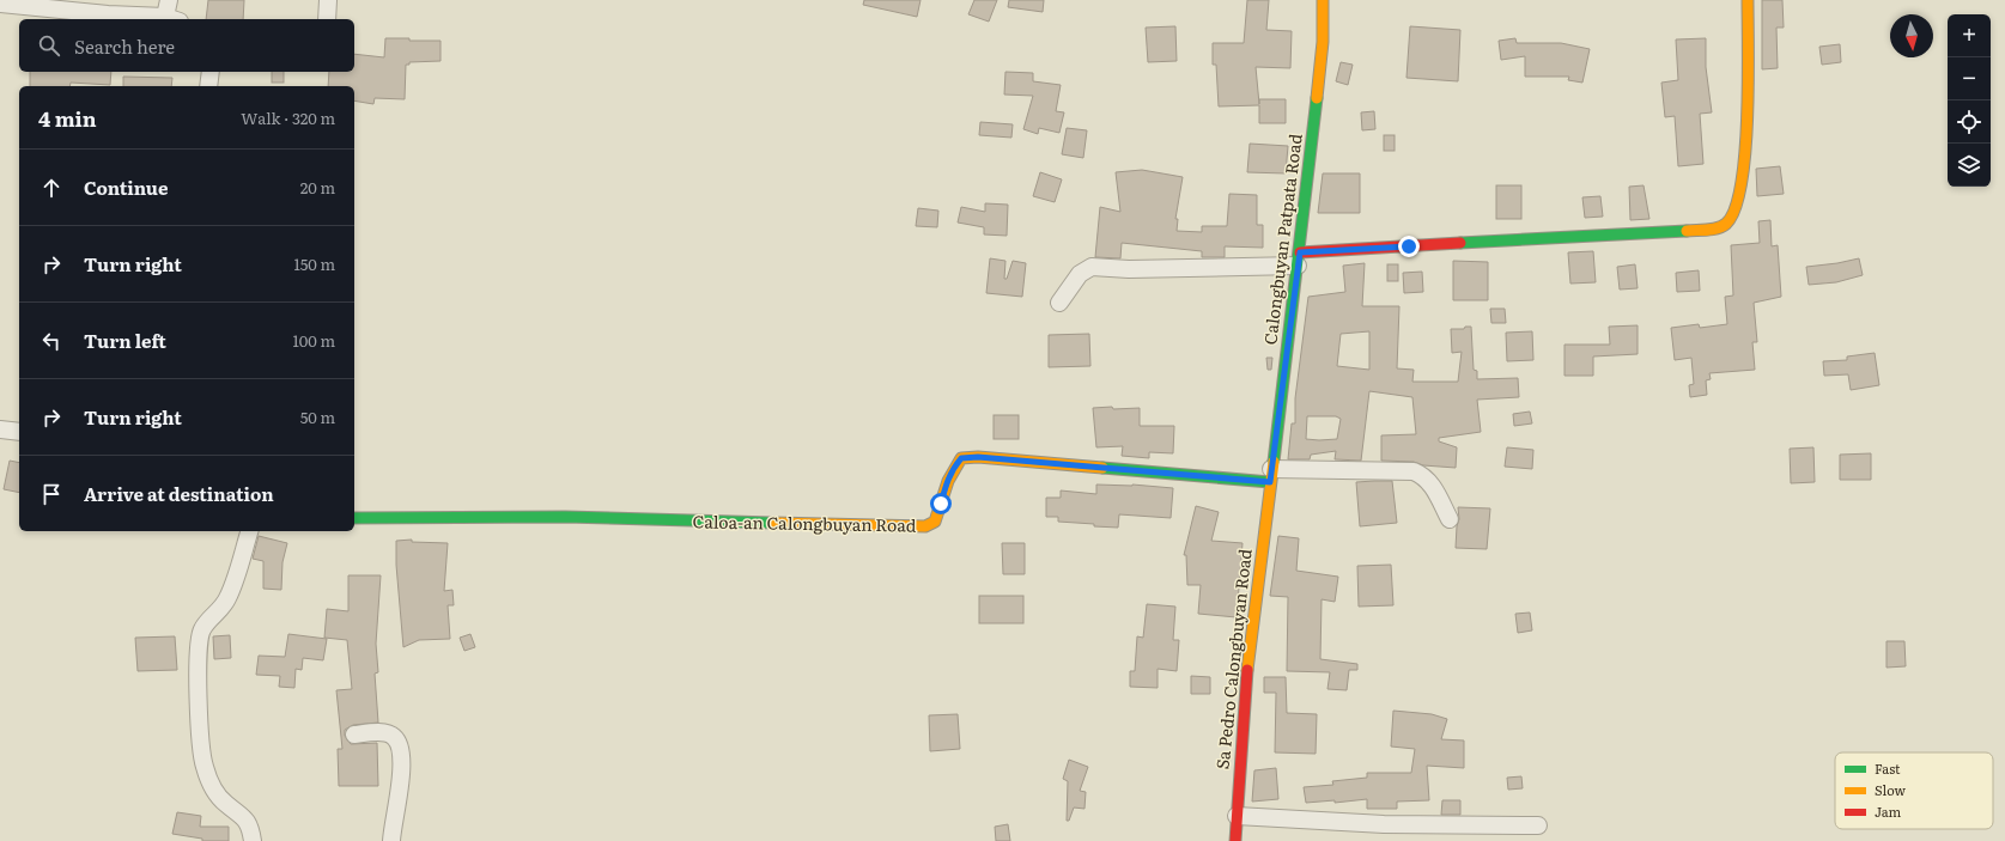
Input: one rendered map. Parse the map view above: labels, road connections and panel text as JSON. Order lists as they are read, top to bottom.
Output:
{
  "streets": {
    "street": ["Calongbuyan Patpata Road", "Caloa-an Calongbuyan Road", "Sa Pedro Calongbuyan Road"]
  },
  "crossings": [
    ["Calongbuyan Patpata Road", "Caloa-an Calongbuyan Road"],
    ["Calongbuyan Patpata Road", "Sa Pedro Calongbuyan Road"],
    ["Caloa-an Calongbuyan Road", "Sa Pedro Calongbuyan Road"]
  ],
  "legend": ["Fast", "Slow", "Jam"],
  "north": "bottom",
  "page": {
    "map_buttons": ["+", "−"],
    "search": "Search here",
    "heading": ["4 min", "Walk · 320 m"],
    "list": [
      ["Continue", "20 m"],
      ["Turn right", "150 m"],
      ["Turn left", "100 m"],
      ["Turn right", "50 m"],
      "Arrive at destination"
    ]
  }
}
